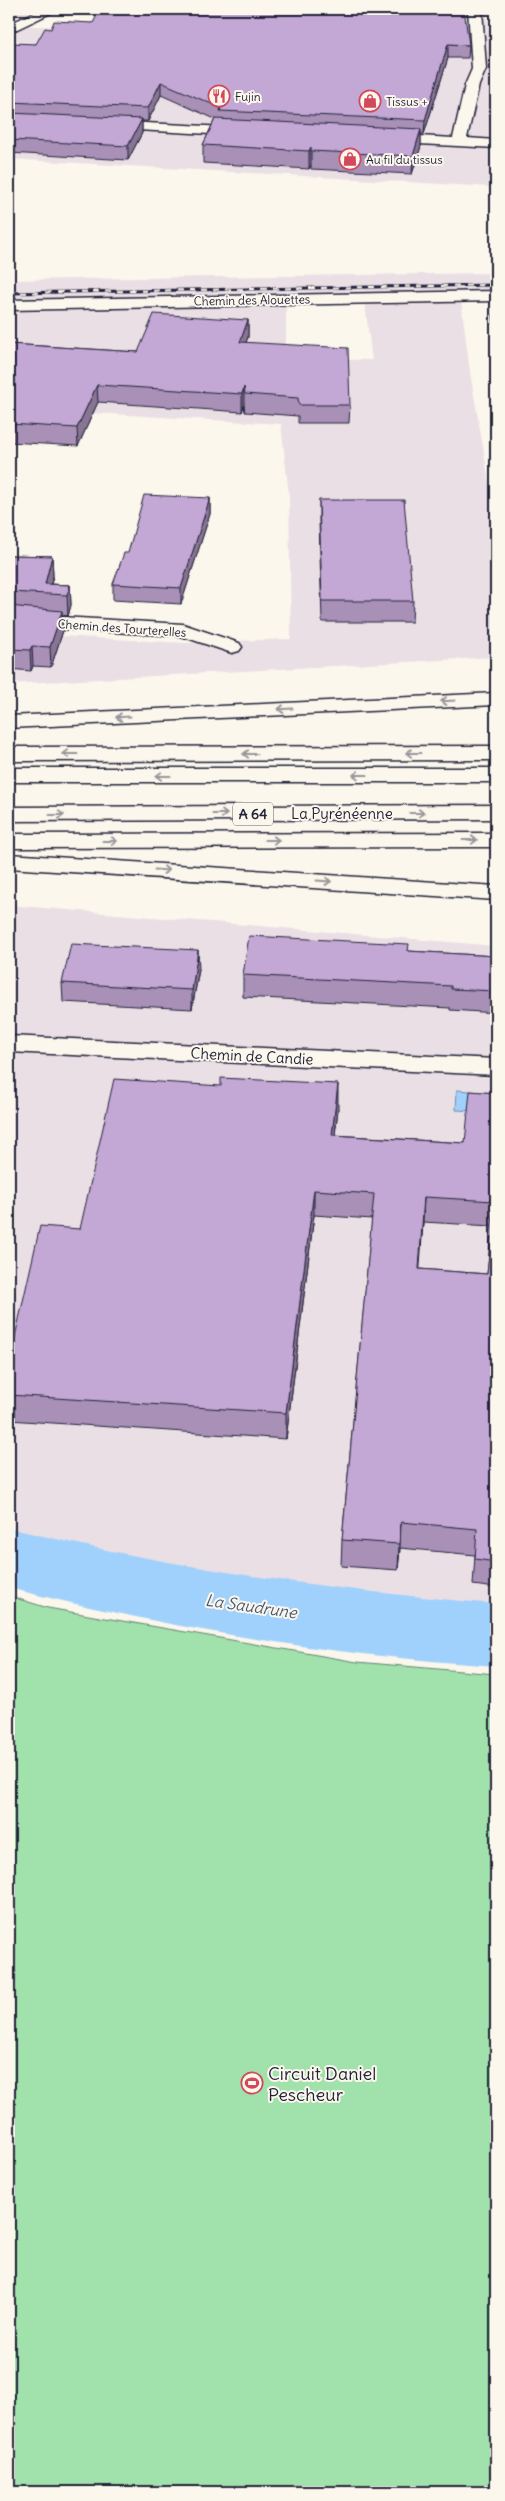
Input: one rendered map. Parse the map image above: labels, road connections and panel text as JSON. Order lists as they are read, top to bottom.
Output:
{
  "streets": {
    "main road": [
      "Chemin des Alouettes",
      "Chemin des Tourterelles",
      "La Pyrénéenne",
      "A 64",
      "Chemin de Candie"
    ]
  },
  "water": ["La Saudrune"],
  "places": {
    "restaurant": ["Fujin"],
    "shop": ["Tissus +", "Au fil du tissus"],
    "sports": ["Circuit Daniel Pescheur"]
  }
}
